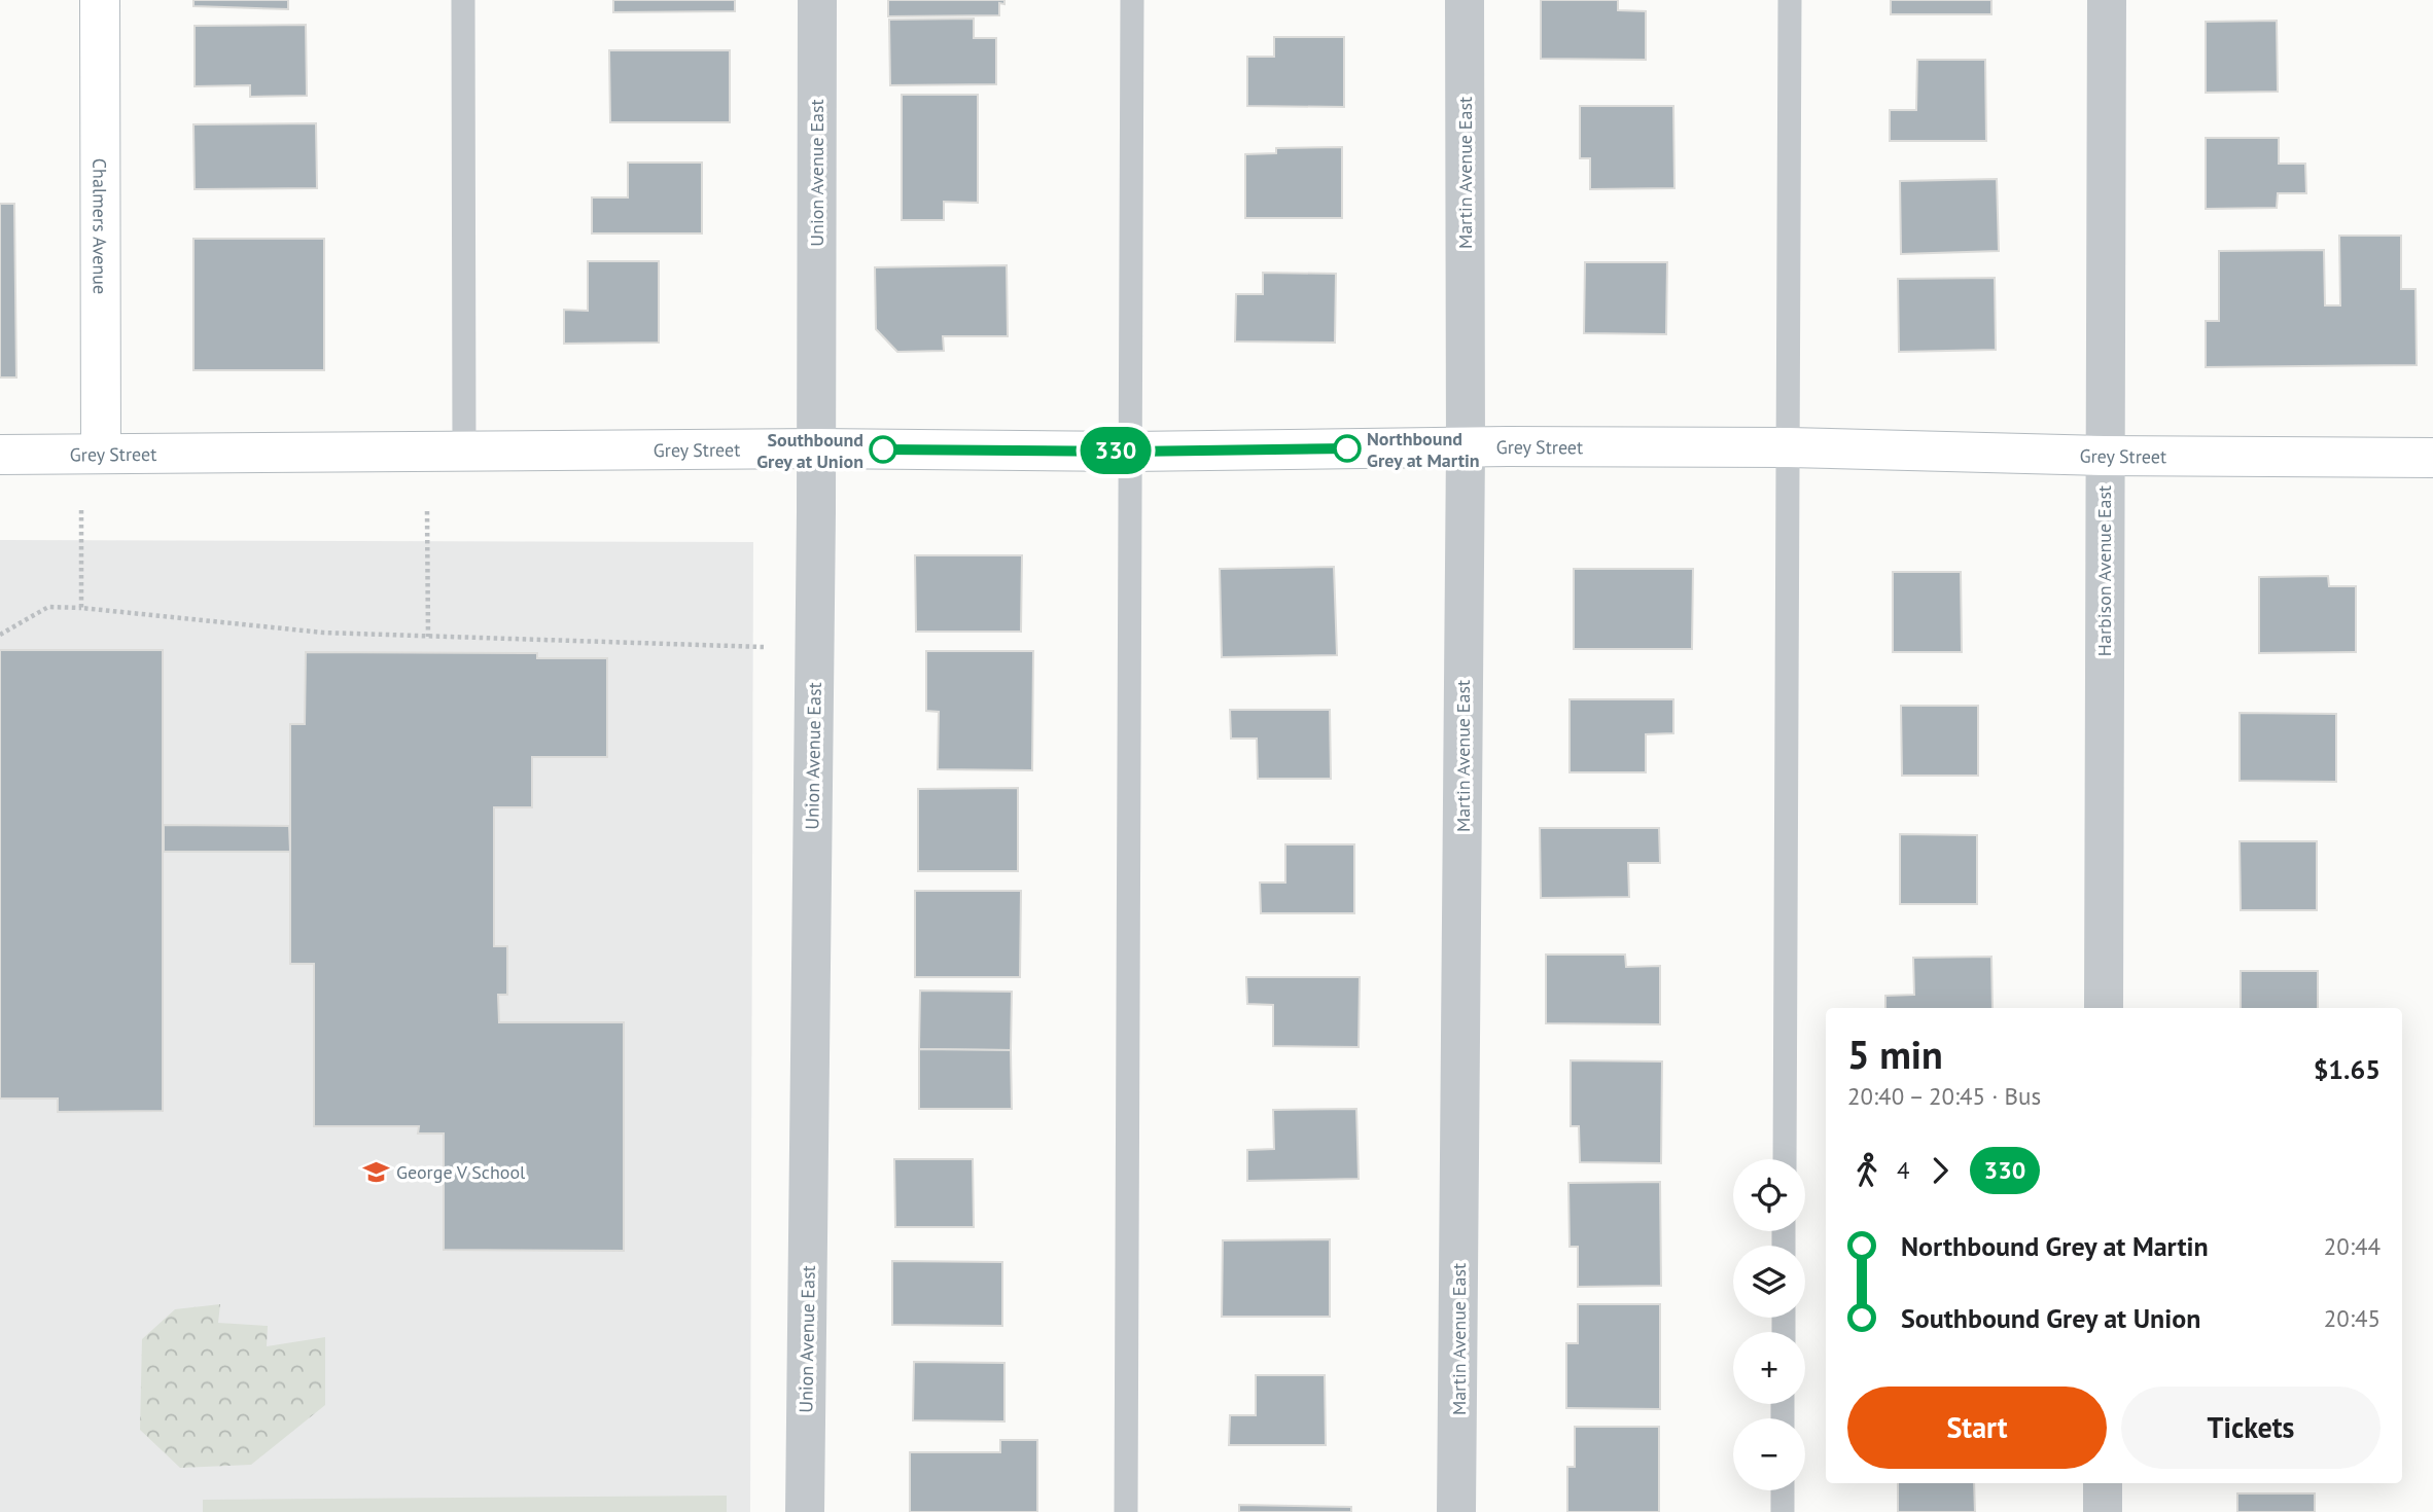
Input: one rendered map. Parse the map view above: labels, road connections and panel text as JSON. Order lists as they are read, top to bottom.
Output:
{
  "streets": {
    "street": [
      "Union Avenue East",
      "Martin Avenue East",
      "Chalmers Avenue",
      "Grey Street",
      "Harbison Avenue East"
    ]
  },
  "crossings": [
    ["Union Avenue East", "Grey Street"],
    ["Martin Avenue East", "Grey Street"],
    ["Chalmers Avenue", "Grey Street"],
    ["Grey Street", "Harbison Avenue East"]
  ],
  "places": {
    "other": ["Northbound Grey at Martin", "Southbound Grey at Union"],
    "school or university": ["George V School"]
  },
  "lines": ["bus line 330"],
  "page": {
    "on_map": "330",
    "heading": ["5 min", "20:40 – 20:45 · Bus", "$1.65"],
    "legs": ["4", "330"],
    "map_buttons": ["+", "−"],
    "list": [
      {
        "name": "Northbound Grey at Martin",
        "value": "20:44"
      },
      {
        "name": "Southbound Grey at Union",
        "value": "20:45"
      }
    ],
    "buttons": ["Start", "Tickets"]
  }
}
